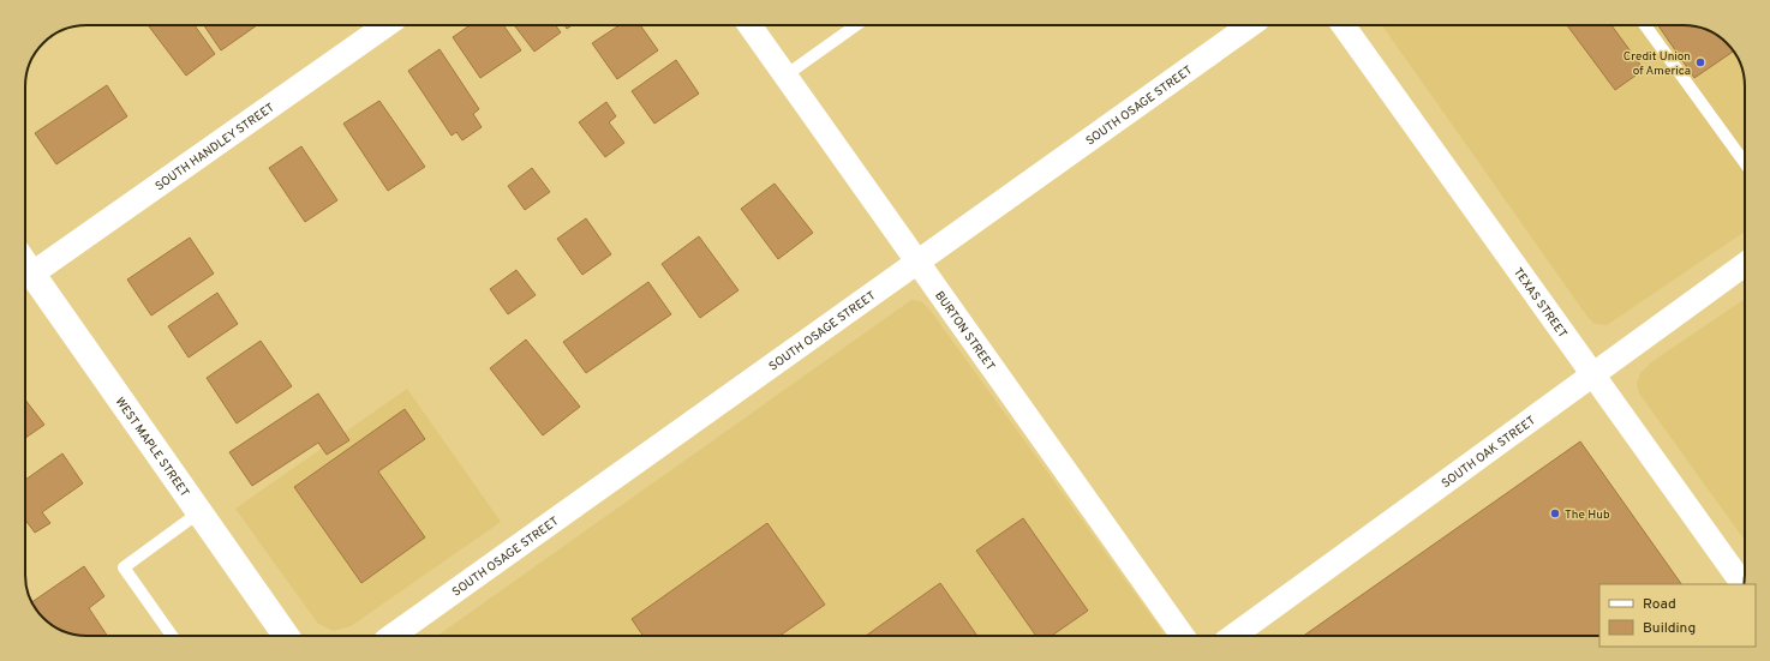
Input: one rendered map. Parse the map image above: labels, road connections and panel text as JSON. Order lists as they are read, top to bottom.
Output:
{
  "streets": {
    "street": [
      "SOUTH OSAGE STREET",
      "SOUTH HANDLEY STREET",
      "TEXAS STREET",
      "BURTON STREET",
      "WEST MAPLE STREET",
      "SOUTH OAK STREET"
    ]
  },
  "crossings": [
    ["SOUTH OSAGE STREET", "BURTON STREET"],
    ["SOUTH HANDLEY STREET", "WEST MAPLE STREET"],
    ["TEXAS STREET", "SOUTH OAK STREET"]
  ],
  "places": ["Credit Union of America", "The Hub"],
  "legend": ["Road", "Building"]
}
